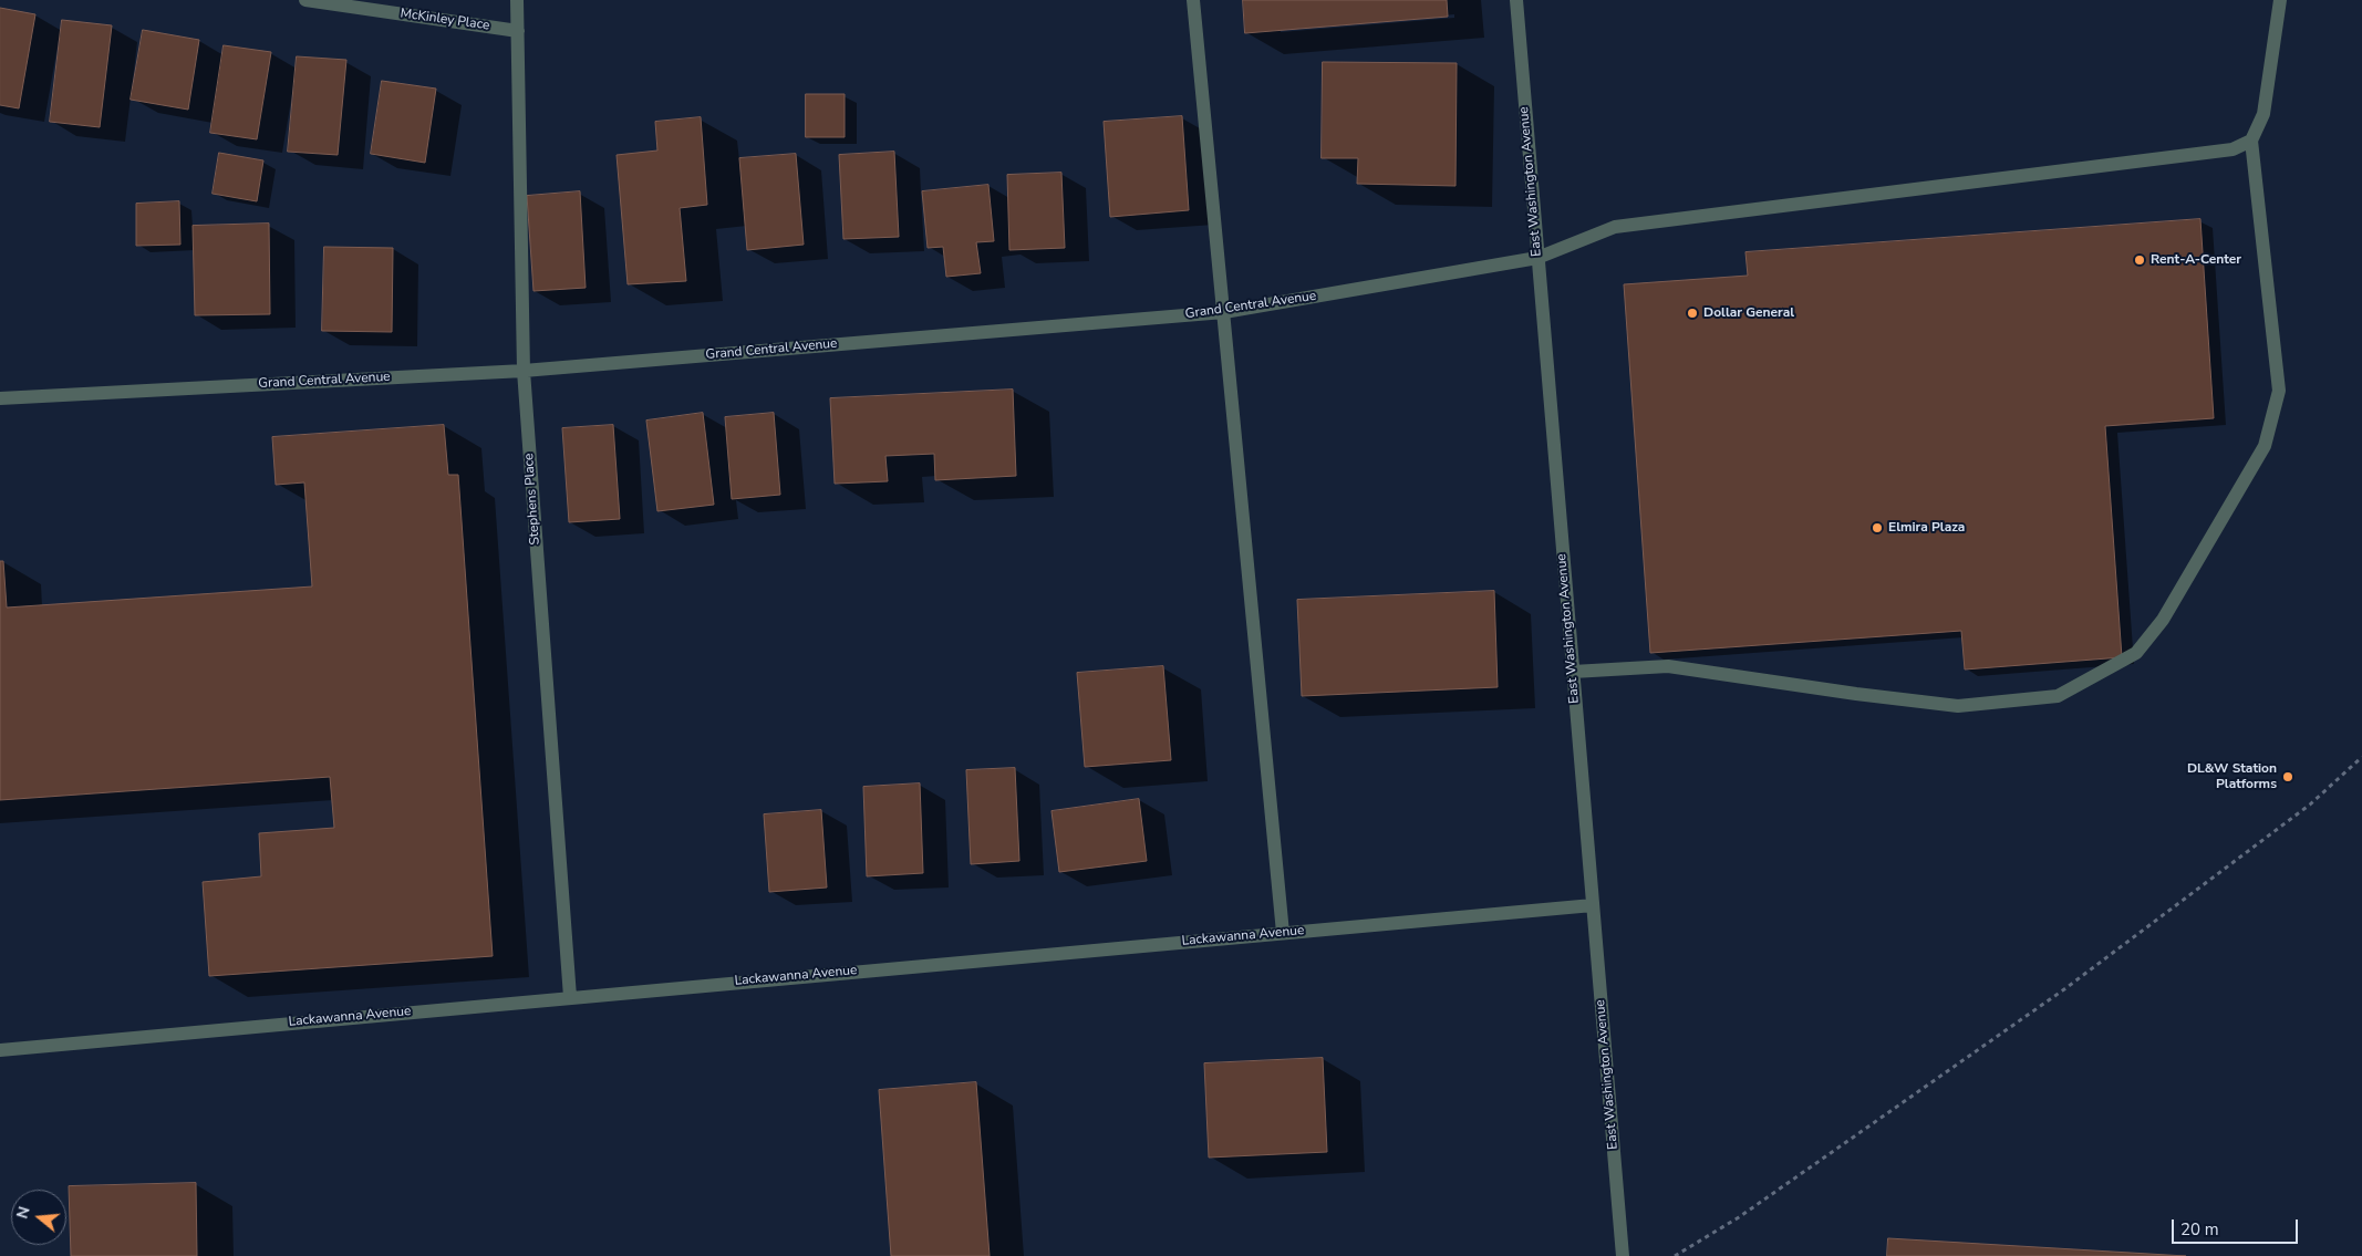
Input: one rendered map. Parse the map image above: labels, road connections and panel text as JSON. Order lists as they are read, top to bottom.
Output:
{
  "streets": {
    "street": [
      "McKinley Place",
      "East Washington Avenue",
      "Grand Central Avenue",
      "Stephens Place",
      "Lackawanna Avenue"
    ]
  },
  "crossings": [
    ["McKinley Place", "Stephens Place"],
    ["East Washington Avenue", "Grand Central Avenue"],
    ["East Washington Avenue", "Lackawanna Avenue"],
    ["Grand Central Avenue", "Stephens Place"],
    ["Stephens Place", "Lackawanna Avenue"]
  ],
  "places": [
    "Rent-A-Center",
    "Dollar General",
    "Elmira Plaza",
    "DL&W Station Platforms"
  ],
  "scale_bar": "20 m",
  "north": "left"
}
